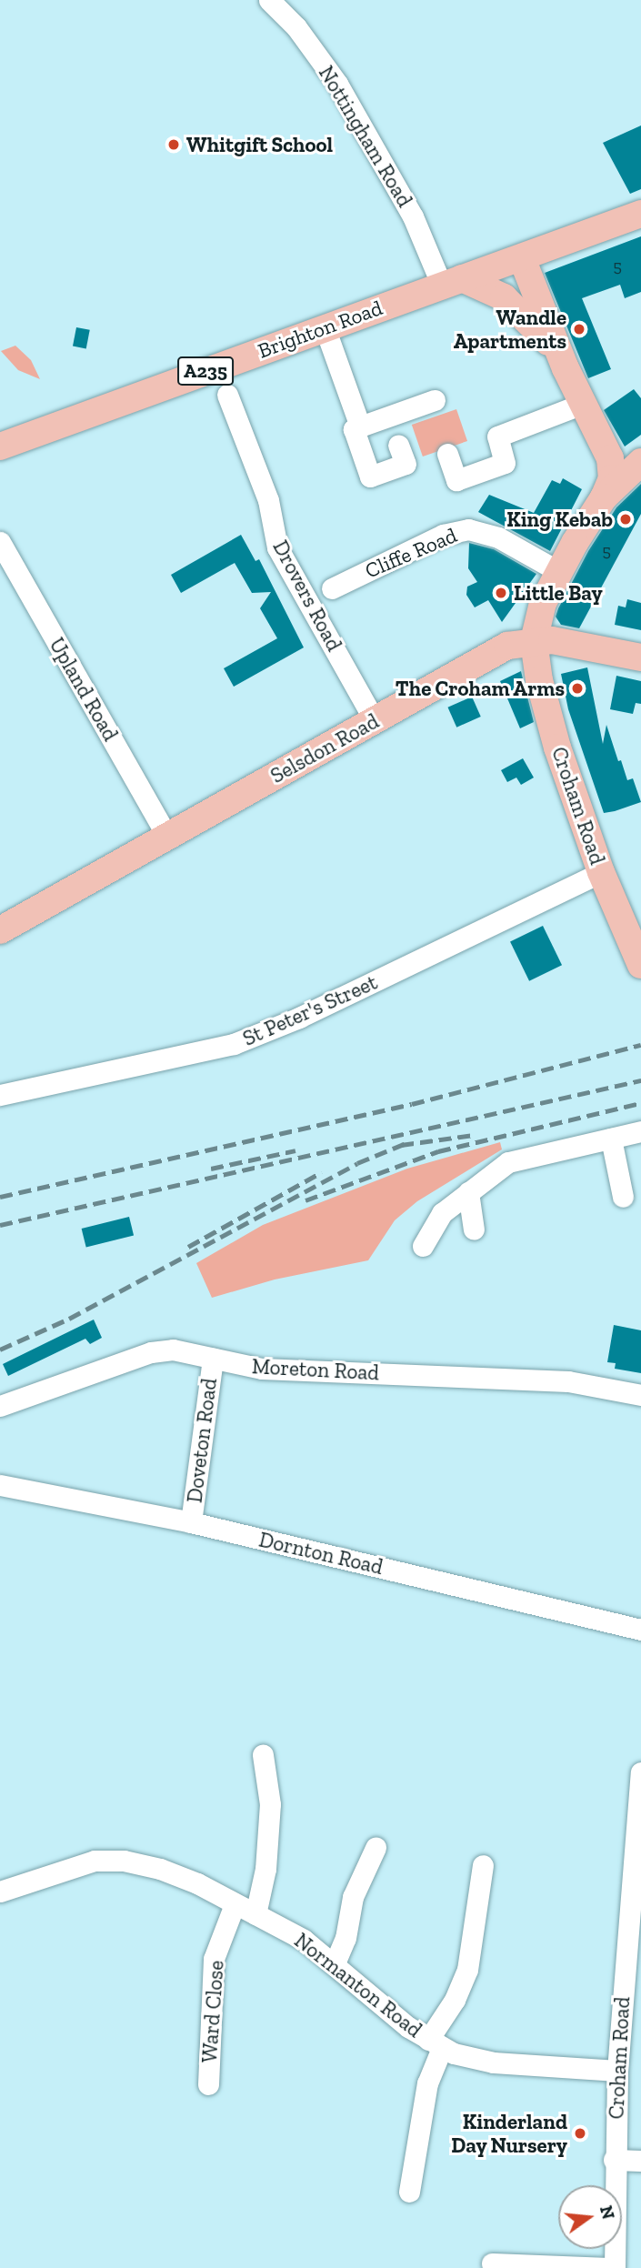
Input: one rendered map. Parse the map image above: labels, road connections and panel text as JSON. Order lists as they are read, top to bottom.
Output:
{
  "streets": {
    "main road": [
      "Brighton Road",
      "A235",
      "Selsdon Road",
      "Croham Road"
    ],
    "street": [
      "Nottingham Road",
      "Cliffe Road",
      "Drovers Road",
      "Upland Road",
      "St Peter's Street",
      "Moreton Road",
      "Doveton Road",
      "Dornton Road",
      "Normanton Road",
      "Ward Close"
    ]
  },
  "crossings": [
    ["Nottingham Road", "Brighton Road"],
    ["Drovers Road", "Selsdon Road"],
    ["Upland Road", "Selsdon Road"],
    ["Selsdon Road", "Croham Road"],
    ["Croham Road", "St Peter's Street"],
    ["Croham Road", "Normanton Road"],
    ["Moreton Road", "Doveton Road"],
    ["Doveton Road", "Dornton Road"],
    ["Normanton Road", "Ward Close"]
  ],
  "places": [
    "Whitgift School",
    "Wandle Apartments",
    "King Kebab",
    "Little Bay",
    "The Croham Arms",
    "Kinderland Day Nursery"
  ],
  "house_numbers": ["5", "5"],
  "north": "right"
}
